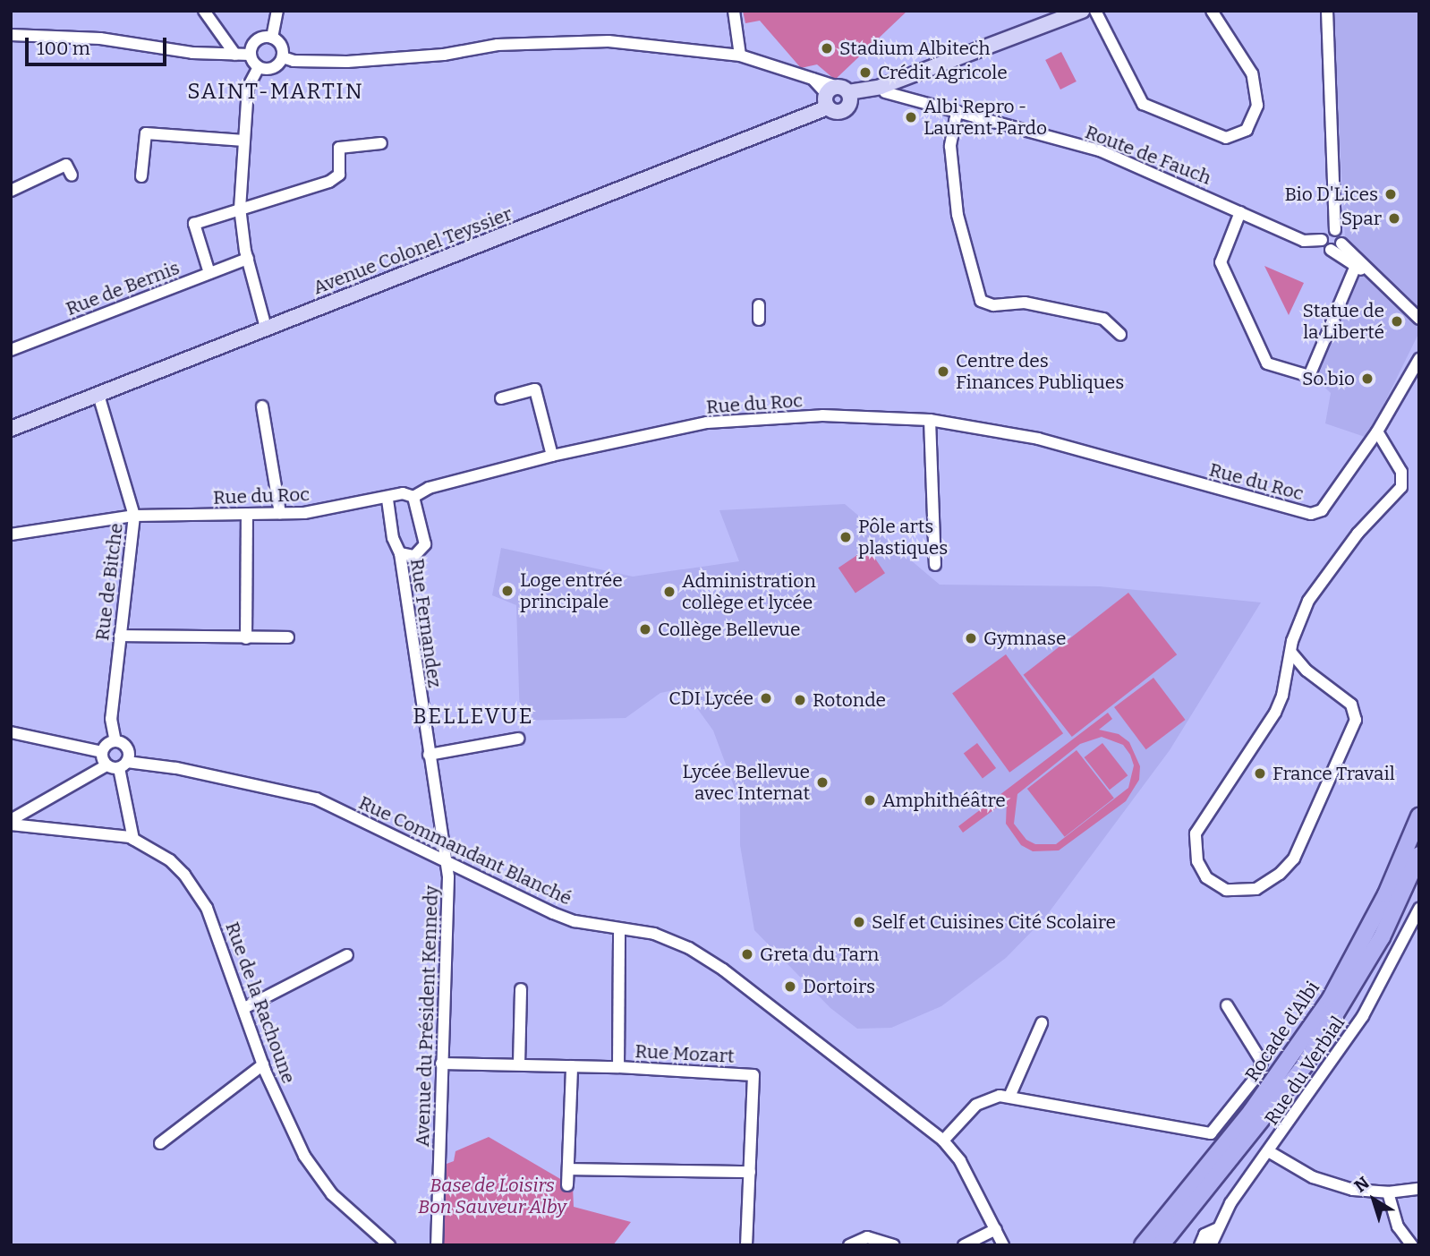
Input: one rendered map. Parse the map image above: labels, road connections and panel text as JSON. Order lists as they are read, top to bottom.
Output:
{
  "streets": {
    "highway": ["Rocade d'Albi"],
    "main road": ["Avenue Colonel Teyssier"],
    "street": [
      "Route de Fauch",
      "Rue de Bernis",
      "Rue du Roc",
      "Rue de Bitche",
      "Rue Fernandez",
      "Rue Commandant Blanché",
      "Rue de la Rachoune",
      "Avenue du Président Kennedy",
      "Rue Mozart",
      "Rue du Verbial"
    ]
  },
  "crossings": [
    ["Route de Fauch", "Avenue Colonel Teyssier"],
    ["Avenue Colonel Teyssier", "Rue de Bitche"],
    ["Rue du Roc", "Rue de Bitche"],
    ["Rue du Roc", "Rue Fernandez"],
    ["Rue Fernandez", "Rue Commandant Blanché"],
    ["Rue Fernandez", "Avenue du Président Kennedy"],
    ["Rue Commandant Blanché", "Avenue du Président Kennedy"],
    ["Rue Commandant Blanché", "Rue Mozart"]
  ],
  "districts": ["SAINT-MARTIN", "BELLEVUE"],
  "parks": ["Base de Loisirs Bon Sauveur Alby"],
  "places": [
    "Stadium Albitech",
    "Crédit Agricole",
    "Albi Repro - Laurent Pardo",
    "Bio D'Lices",
    "Spar",
    "Statue de la Liberté",
    "Centre des Finances Publiques",
    "So.bio",
    "Pôle arts plastiques",
    "Loge entrée principale",
    "Administration collège et lycée",
    "Collège Bellevue",
    "Gymnase",
    "CDI Lycée",
    "Rotonde",
    "France Travail",
    "Lycée Bellevue avec Internat",
    "Amphithéâtre",
    "Self et Cuisines Cité Scolaire",
    "Greta du Tarn",
    "Dortoirs"
  ],
  "scale_bar": "100 m",
  "north": "top left"
}
